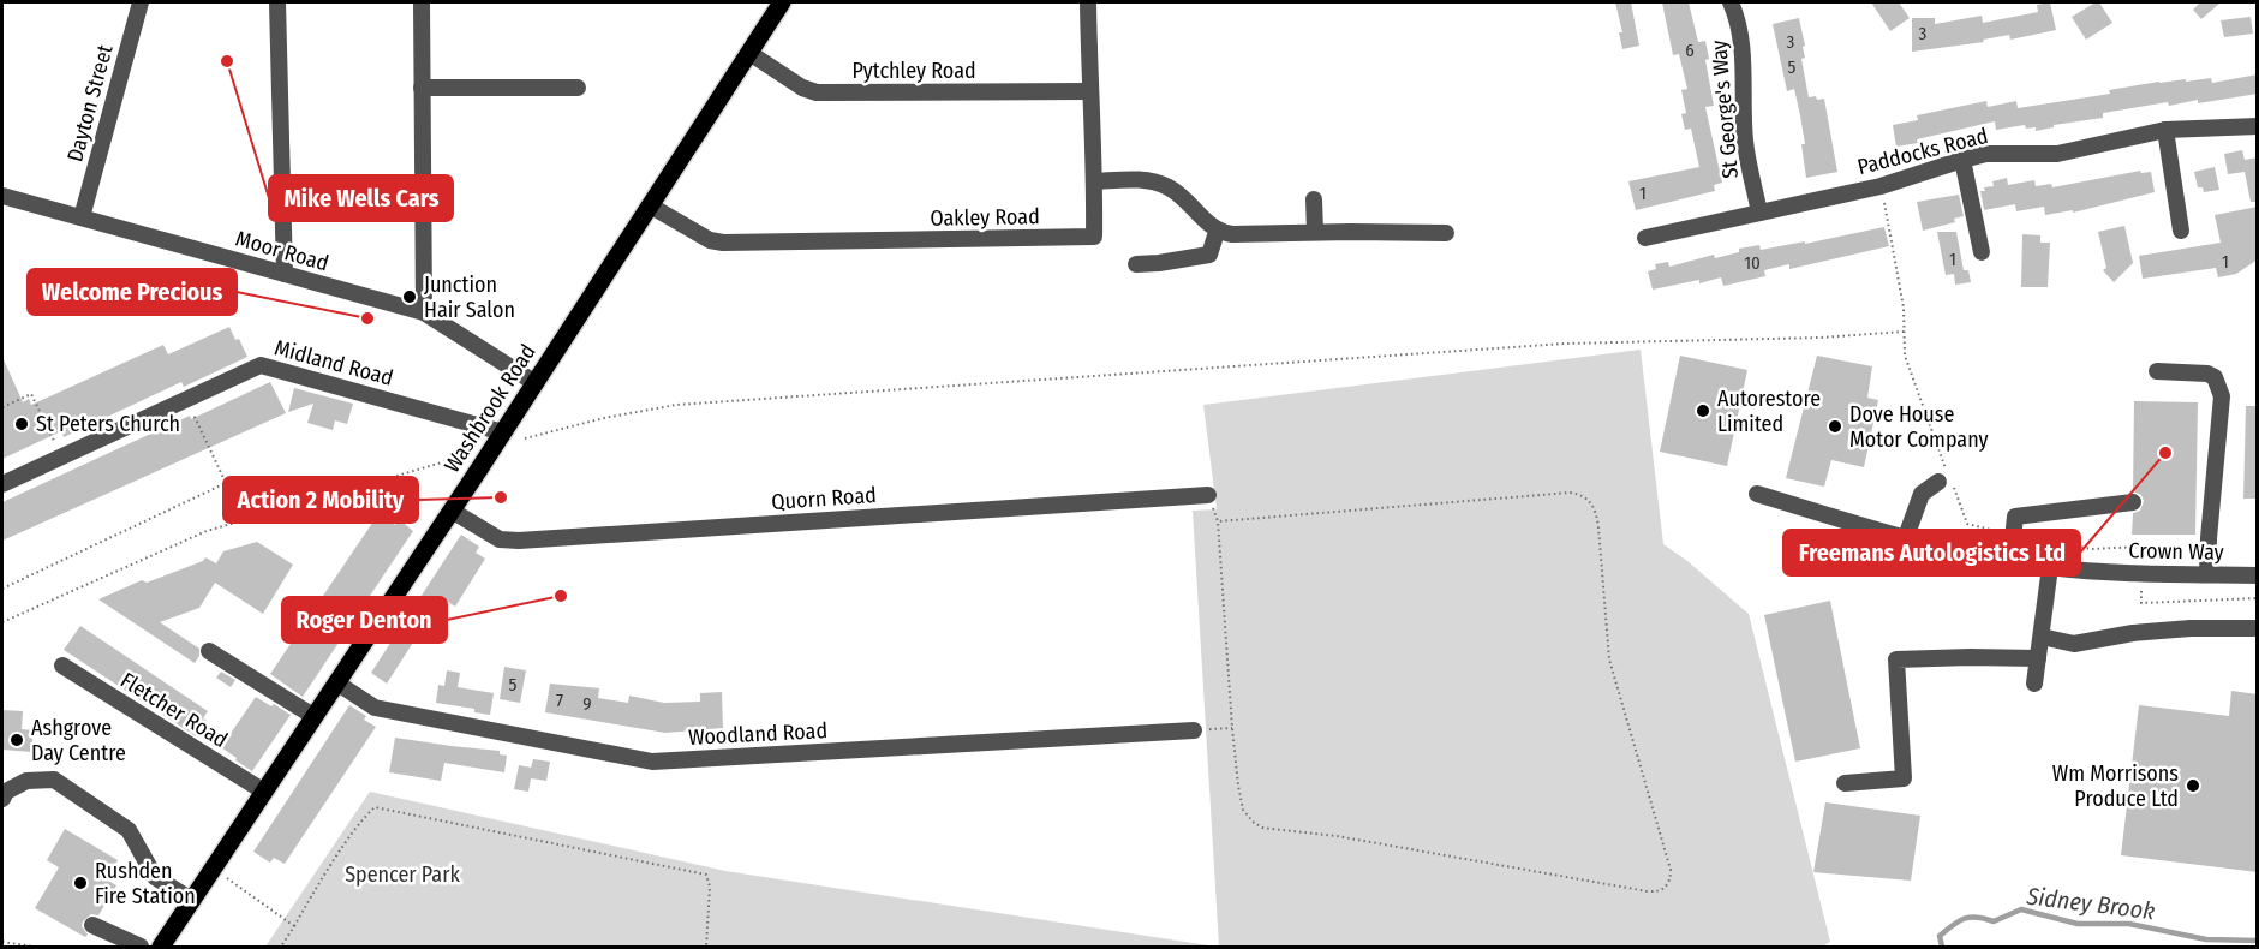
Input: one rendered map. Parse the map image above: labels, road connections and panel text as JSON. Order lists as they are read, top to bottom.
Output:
{
  "streets": {
    "main road": ["Washbrook Road"],
    "street": [
      "Pytchley Road",
      "Dayton Street",
      "St George's Way",
      "Paddocks Road",
      "Oakley Road",
      "Moor Road",
      "Midland Road",
      "Quorn Road",
      "Crown Way",
      "Fletcher Road",
      "Woodland Road"
    ]
  },
  "crossings": [
    ["Pytchley Road", "Oakley Road"],
    ["Pytchley Road", "Washbrook Road"],
    ["Dayton Street", "Moor Road"],
    ["St George's Way", "Paddocks Road"],
    ["Oakley Road", "Washbrook Road"],
    ["Moor Road", "Washbrook Road"],
    ["Midland Road", "Washbrook Road"],
    ["Washbrook Road", "Quorn Road"],
    ["Washbrook Road", "Fletcher Road"],
    ["Washbrook Road", "Woodland Road"]
  ],
  "water": ["Sidney Brook"],
  "parks": ["Spencer Park"],
  "places": [
    "Mike Wells Cars",
    "Junction Hair Salon",
    "Welcome Precious",
    "Autorestore Limited",
    "St Peters Church",
    "Dove House Motor Company",
    "Freemans Autologistics Ltd",
    "Action 2 Mobility",
    "Roger Denton",
    "Ashgrove Day Centre",
    "Wm Morrisons Produce Ltd",
    "Rushden Fire Station"
  ],
  "house_numbers": [
    "3",
    "3",
    "6",
    "5",
    "1",
    "1",
    "1",
    "10",
    "5",
    "7",
    "9"
  ]
}
